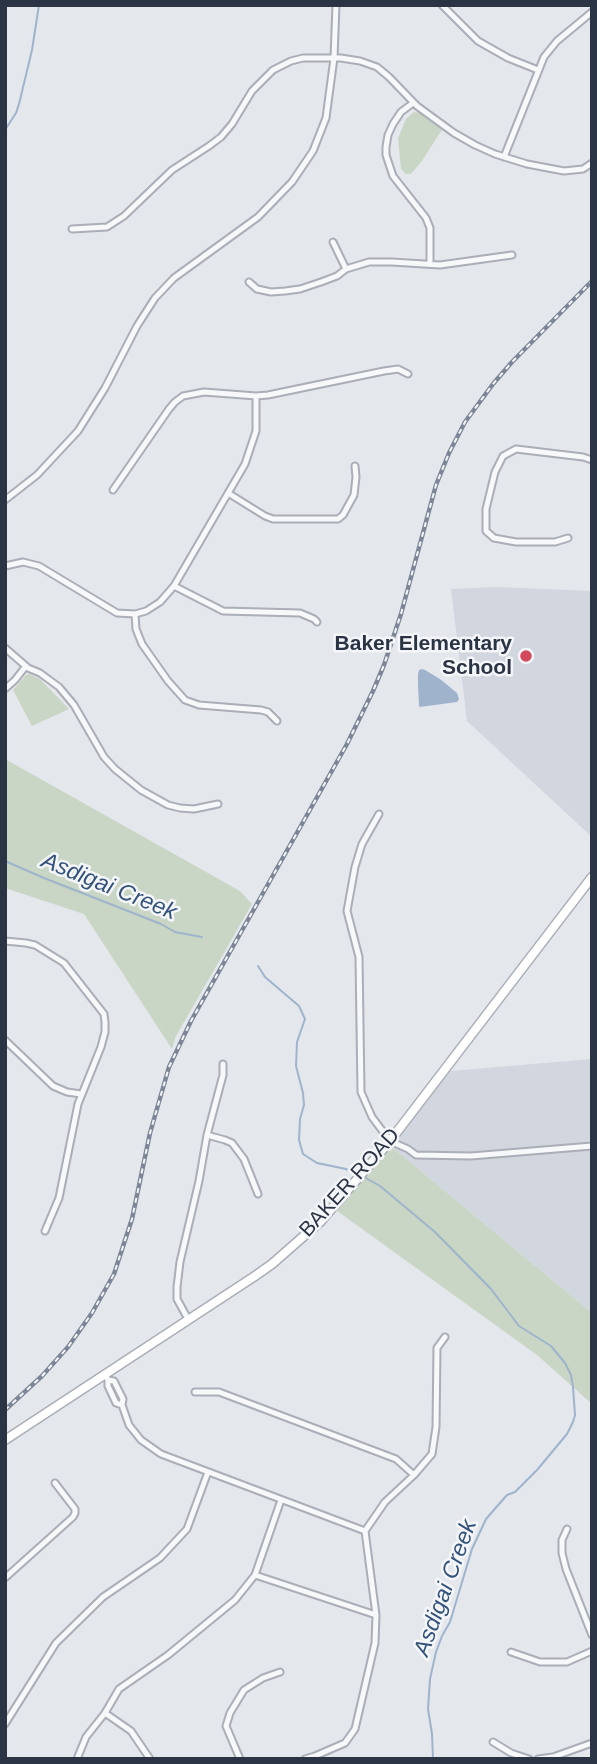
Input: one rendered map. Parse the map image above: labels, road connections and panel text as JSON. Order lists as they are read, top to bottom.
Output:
{
  "streets": {
    "main road": ["BAKER ROAD"]
  },
  "water": ["Asdigai Creek"],
  "places": ["Baker Elementary School"]
}
